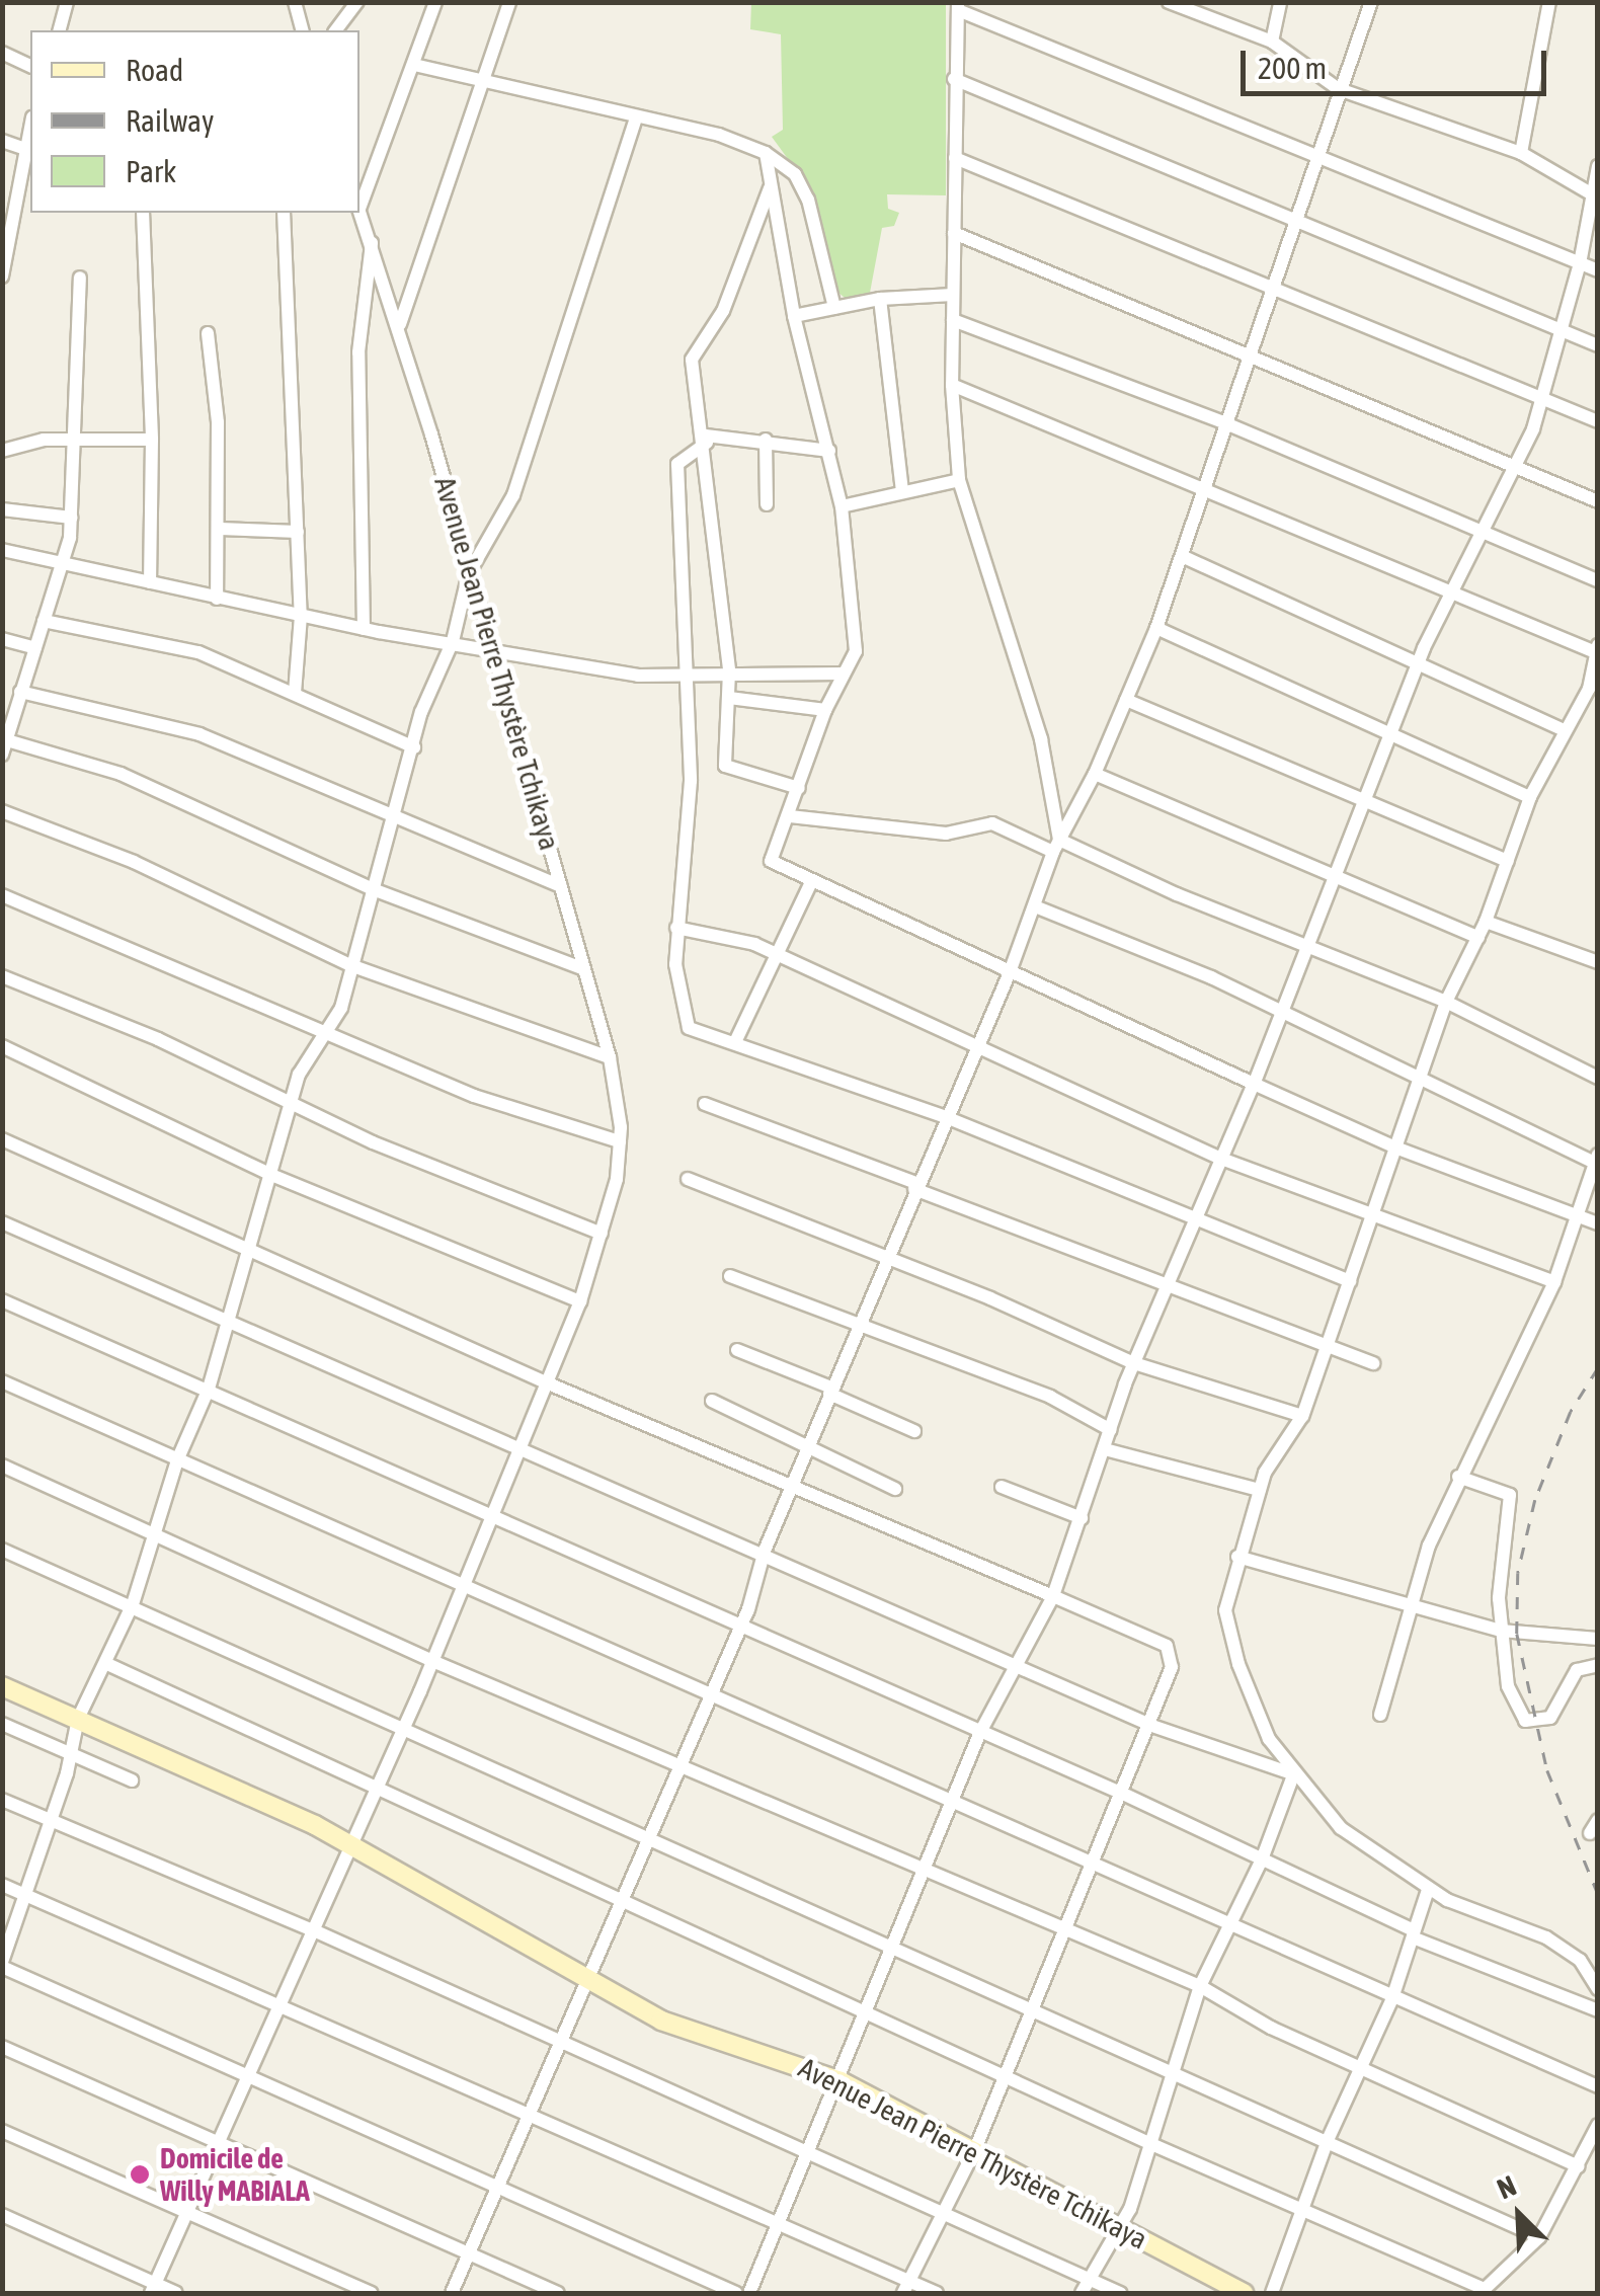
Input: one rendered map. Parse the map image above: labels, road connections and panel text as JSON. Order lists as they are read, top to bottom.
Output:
{
  "streets": {
    "street": ["Avenue Jean Pierre Thystère Tchikaya"]
  },
  "places": ["Domicile de Willy MABIALA"],
  "legend": ["Road", "Railway", "Park"],
  "scale_bar": "200 m",
  "north": "top left"
}
